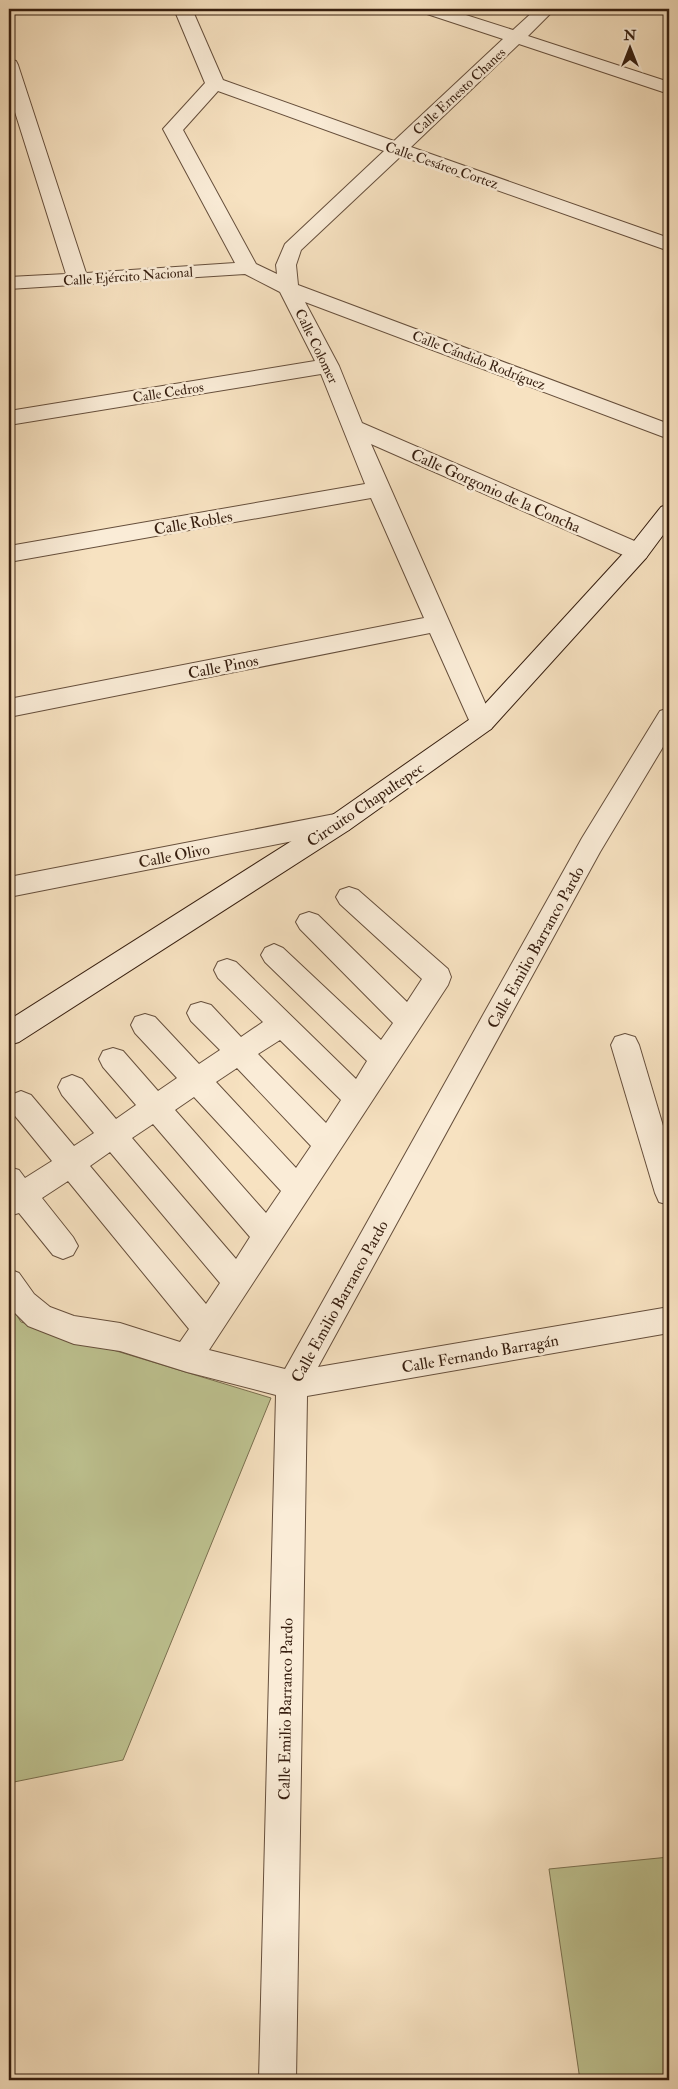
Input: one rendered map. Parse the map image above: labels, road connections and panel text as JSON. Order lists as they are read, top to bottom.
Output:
{
  "streets": {
    "street": [
      "Calle Ernesto Chanes",
      "Calle Cesáreo Cortez",
      "Calle Ejército Nacional",
      "Calle Colomer",
      "Calle Cándido Rodríguez",
      "Calle Cedros",
      "Calle Gorgonio de la Concha",
      "Calle Robles",
      "Calle Pinos",
      "Circuito Chapultepec",
      "Calle Olivo",
      "Calle Emilio Barranco Pardo",
      "Calle Fernando Barragán"
    ]
  },
  "crossings": [
    ["Calle Ernesto Chanes", "Calle Cesáreo Cortez"],
    ["Calle Ernesto Chanes", "Calle Colomer"],
    ["Calle Ernesto Chanes", "Calle Cándido Rodríguez"],
    ["Calle Colomer", "Calle Cándido Rodríguez"],
    ["Calle Colomer", "Calle Cedros"],
    ["Calle Colomer", "Calle Gorgonio de la Concha"],
    ["Calle Colomer", "Calle Robles"],
    ["Calle Colomer", "Calle Pinos"],
    ["Calle Colomer", "Circuito Chapultepec"],
    ["Calle Gorgonio de la Concha", "Circuito Chapultepec"],
    ["Circuito Chapultepec", "Calle Olivo"],
    ["Calle Emilio Barranco Pardo", "Calle Fernando Barragán"]
  ],
  "north": "top"
}
